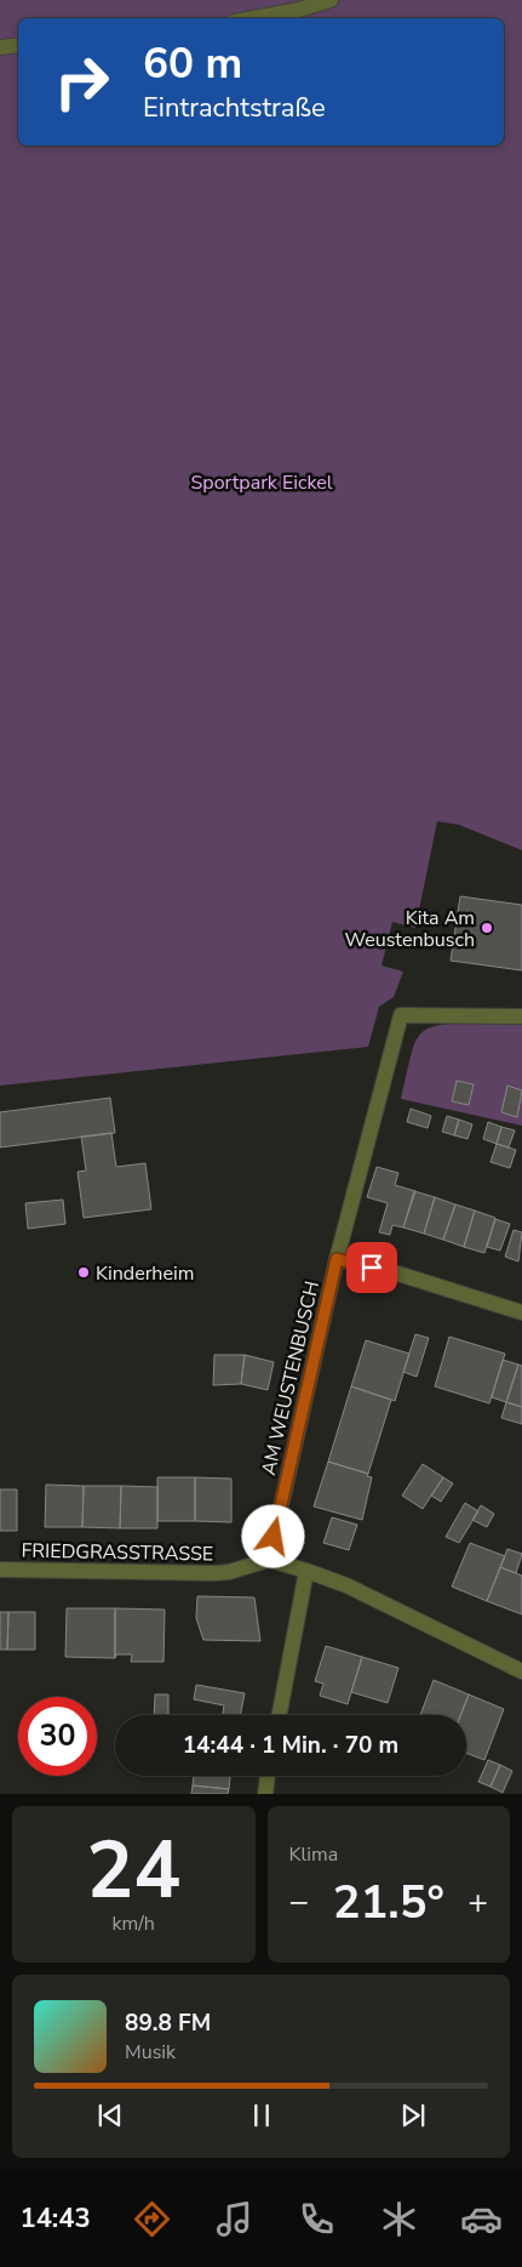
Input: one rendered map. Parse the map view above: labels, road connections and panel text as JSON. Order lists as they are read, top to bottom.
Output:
{
  "streets": {
    "street": ["AM WEUSTENBUSCH", "FRIEDGRASSTRASSE"]
  },
  "crossings": [
    ["AM WEUSTENBUSCH", "FRIEDGRASSTRASSE"]
  ],
  "parks": ["Sportpark Eickel"],
  "places": ["Kita Am Weustenbusch", "Kinderheim"],
  "page": {
    "turn": ["60 m", "Eintrachtstraße"],
    "limit": "30",
    "trip": "14:44 · 1 Min. · 70 m",
    "tile": [
      ["24", "km/h"],
      "Klima"
    ],
    "heat": ["−", "21.5°", "+"],
    "song": ["89.8 FM", "Musik"],
    "tabs": "14:43"
  }
}
